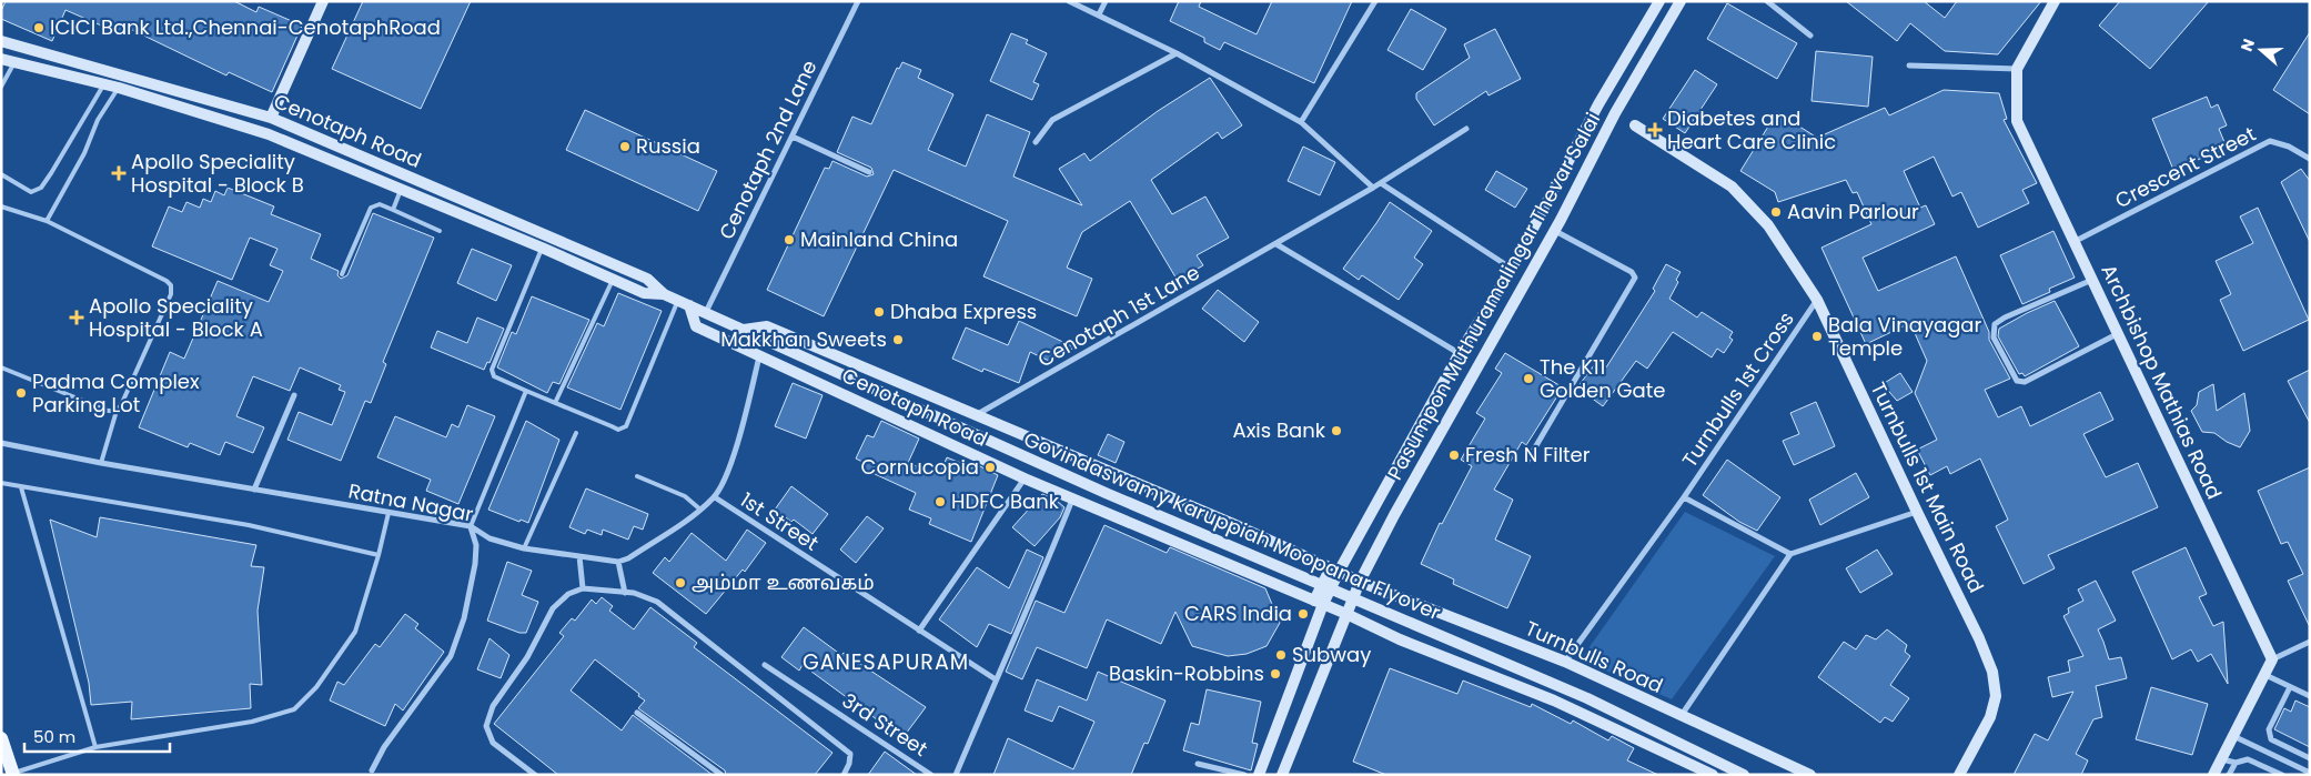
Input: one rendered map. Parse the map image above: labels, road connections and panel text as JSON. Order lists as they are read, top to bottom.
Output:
{
  "streets": {
    "main road": [
      "Cenotaph Road",
      "Pasumpon Muthuramalingar Thevar Salai",
      "Archbishop Mathias Road",
      "Turnbulls 1st Main Road",
      "Govindaswamy Karuppiah Moopanar Flyover",
      "Turnbulls Road"
    ],
    "street": [
      "Cenotaph 2nd Lane",
      "Crescent Street",
      "Cenotaph 1st Lane",
      "Turnbulls 1st Cross",
      "Ratna Nagar",
      "1st Street",
      "3rd Street"
    ]
  },
  "crossings": [
    ["Cenotaph Road", "Cenotaph 2nd Lane"],
    ["Cenotaph Road", "Pasumpon Muthuramalingar Thevar Salai"],
    ["Cenotaph Road", "Cenotaph 1st Lane"],
    ["Cenotaph Road", "Govindaswamy Karuppiah Moopanar Flyover"],
    ["Cenotaph Road", "Turnbulls Road"],
    ["Cenotaph 2nd Lane", "Govindaswamy Karuppiah Moopanar Flyover"],
    ["Crescent Street", "Archbishop Mathias Road"],
    ["Pasumpon Muthuramalingar Thevar Salai", "Turnbulls Road"],
    ["Turnbulls 1st Cross", "Turnbulls 1st Main Road"],
    ["Turnbulls 1st Cross", "Turnbulls Road"]
  ],
  "districts": ["GANESAPURAM"],
  "places": {
    "other": [
      "ICICI Bank Ltd.,Chennai-CenotaphRoad",
      "Russia",
      "Aavin Parlour",
      "Mainland China",
      "Dhaba Express",
      "Bala Vinayagar Temple",
      "Makkhan Sweets",
      "The K11 Golden Gate",
      "Padma Complex Parking Lot",
      "Axis Bank",
      "Fresh N Filter",
      "Cornucopia",
      "HDFC Bank",
      "அம்மா உணவகம்",
      "CARS India",
      "Subway",
      "Baskin-Robbins"
    ],
    "health": ["Diabetes and Heart Care Clinic", "Apollo Speciality Hospital - Block B", "Apollo Speciality Hospital - Block A"]
  },
  "scale_bar": "50 m",
  "north": "left"
}
